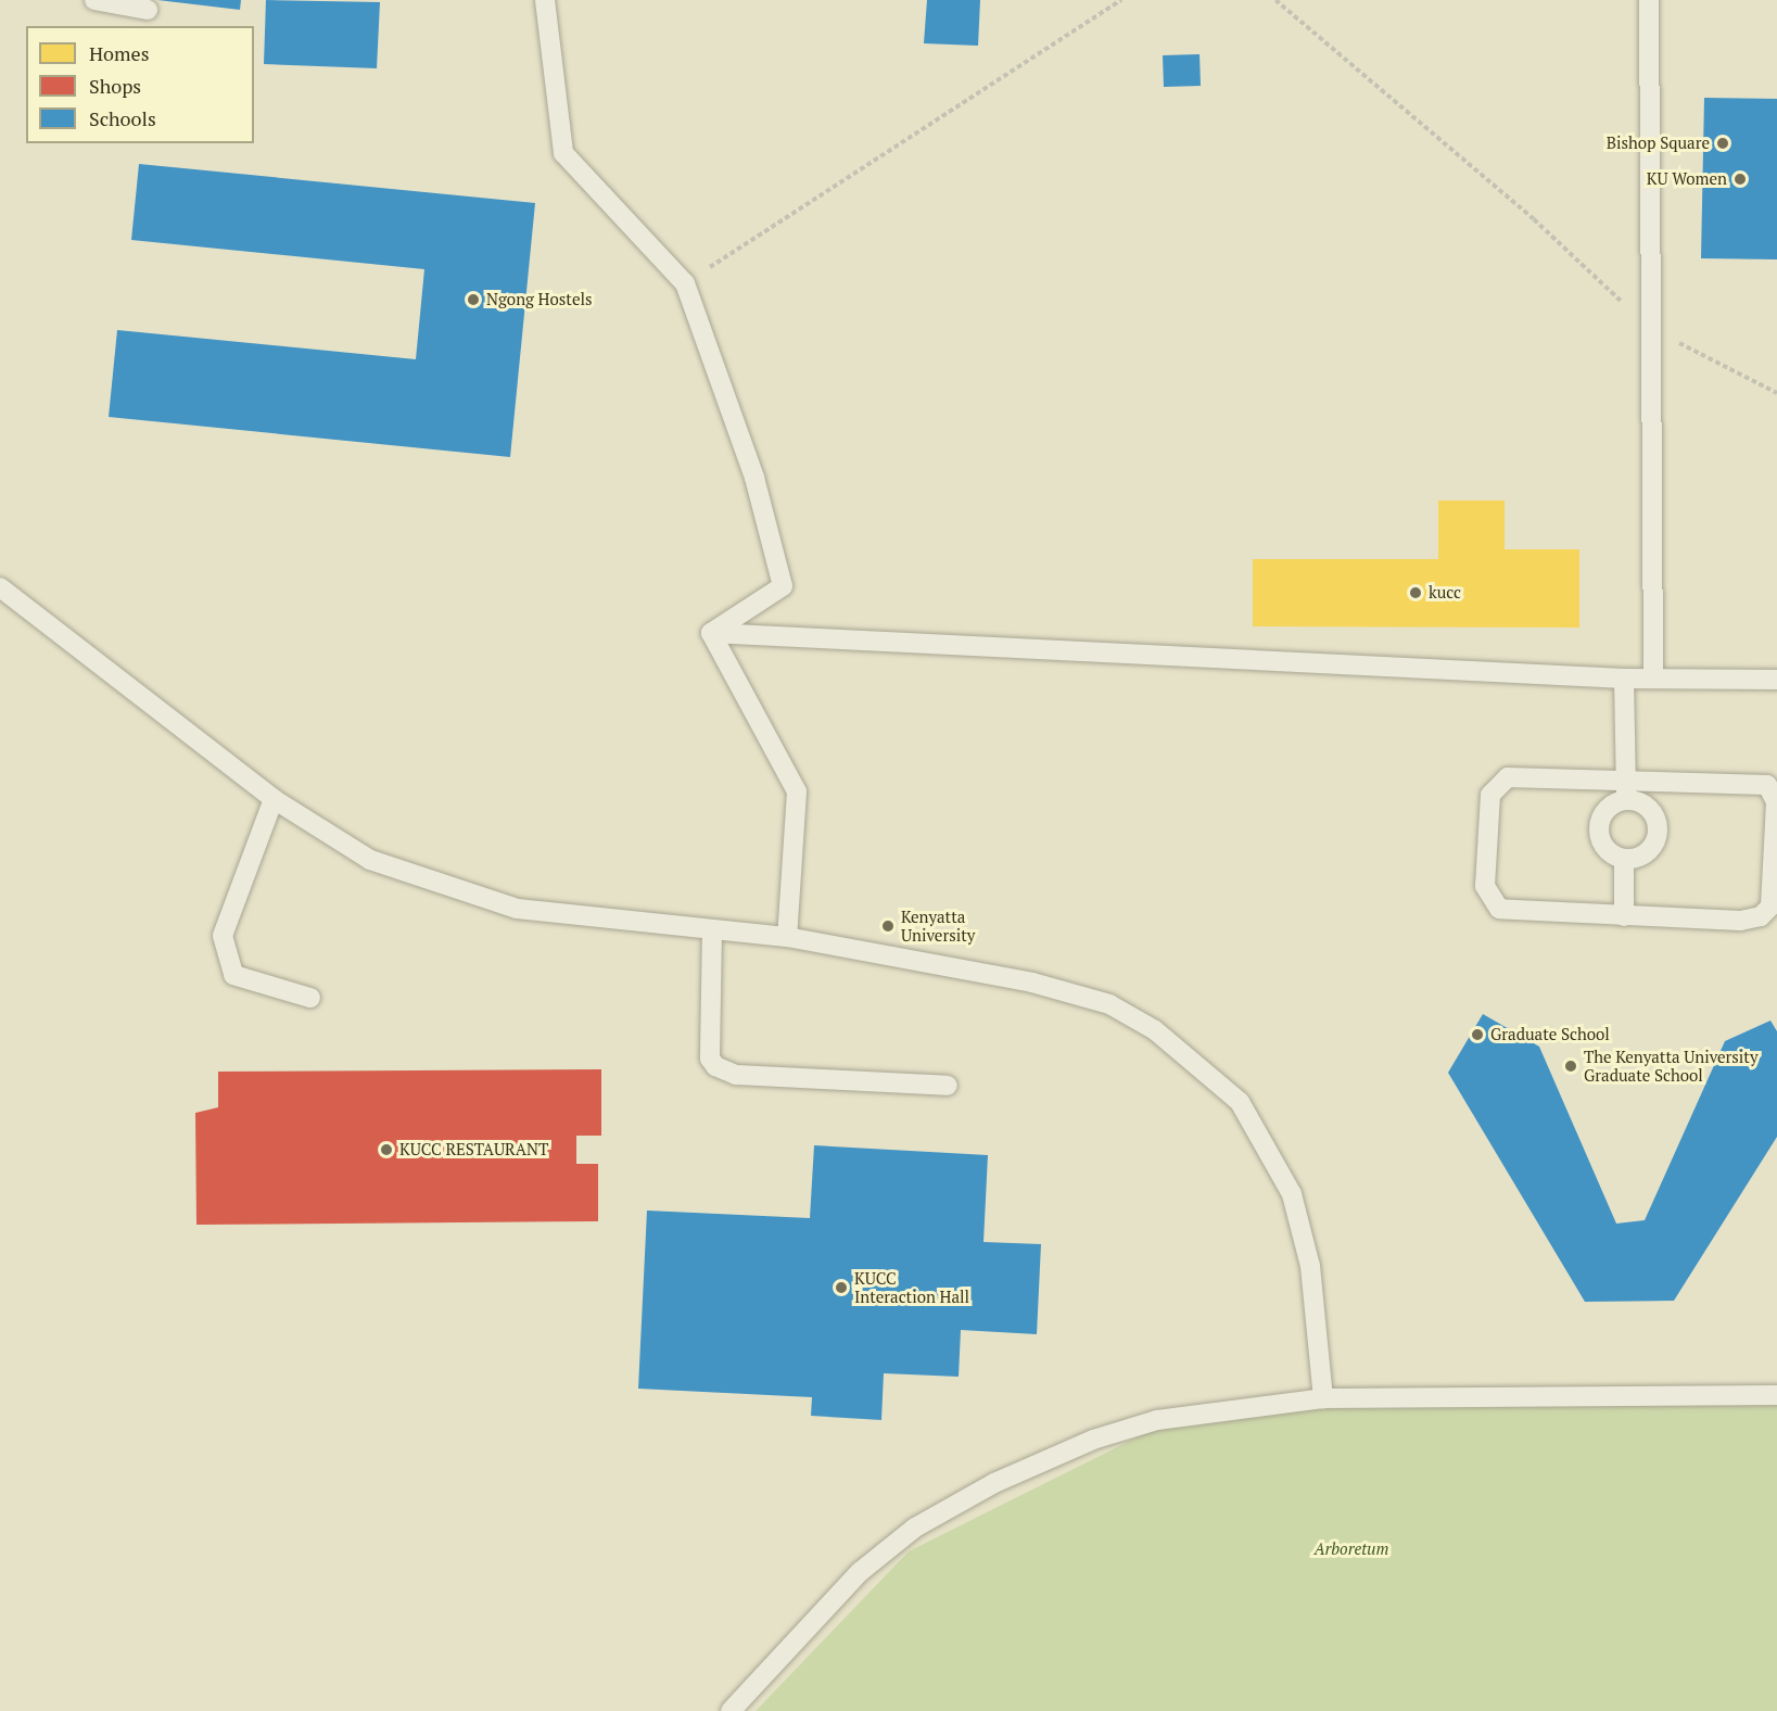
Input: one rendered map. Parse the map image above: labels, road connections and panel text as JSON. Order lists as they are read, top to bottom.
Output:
{
  "parks": ["Arboretum"],
  "places": [
    "Bishop Square",
    "KU Women",
    "Ngong Hostels",
    "kucc",
    "Kenyatta University",
    "Graduate School",
    "The Kenyatta University Graduate School",
    "KUCC RESTAURANT",
    "KUCC Interaction Hall"
  ],
  "legend": ["Homes", "Shops", "Schools"]
}
